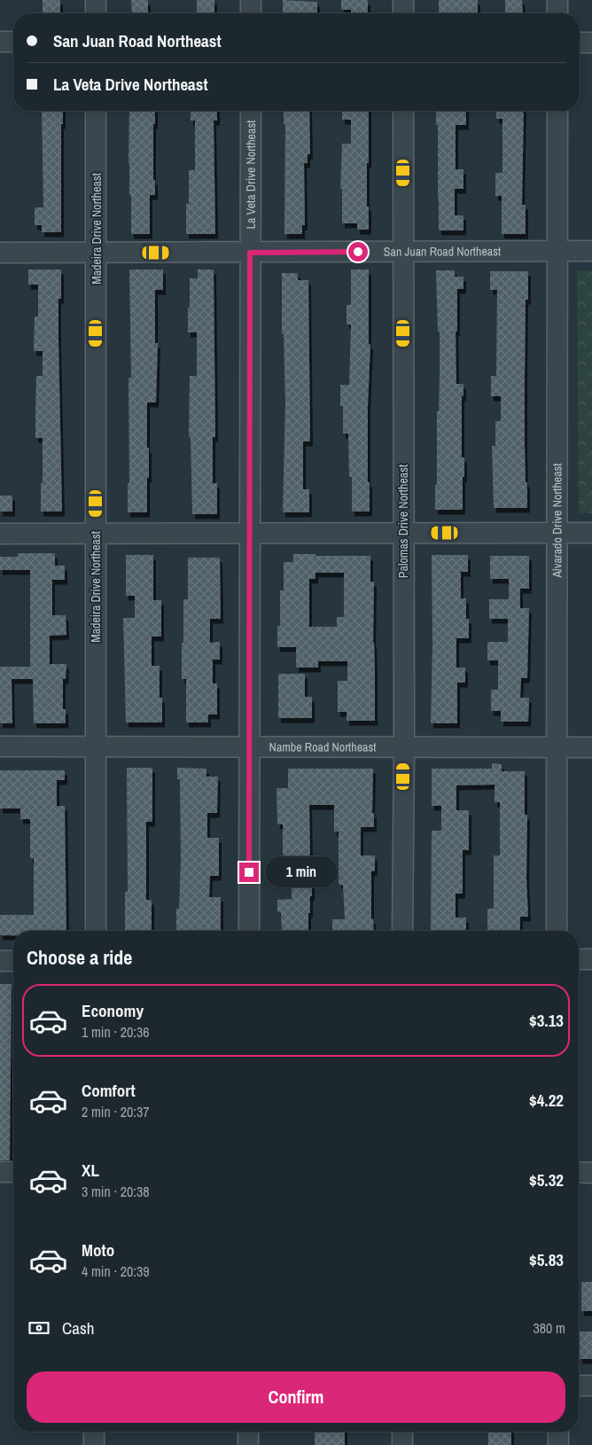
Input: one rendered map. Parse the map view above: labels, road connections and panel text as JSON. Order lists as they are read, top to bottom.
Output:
{
  "streets": {
    "street": [
      "La Veta Drive Northeast",
      "Madeira Drive Northeast",
      "San Juan Road Northeast",
      "Palomas Drive Northeast",
      "Alvarado Drive Northeast",
      "Nambe Road Northeast"
    ]
  },
  "crossings": [
    ["La Veta Drive Northeast", "San Juan Road Northeast"],
    ["La Veta Drive Northeast", "Nambe Road Northeast"],
    ["Madeira Drive Northeast", "San Juan Road Northeast"],
    ["Madeira Drive Northeast", "Nambe Road Northeast"],
    ["San Juan Road Northeast", "Palomas Drive Northeast"],
    ["San Juan Road Northeast", "Alvarado Drive Northeast"],
    ["Palomas Drive Northeast", "Nambe Road Northeast"],
    ["Alvarado Drive Northeast", "Nambe Road Northeast"]
  ],
  "page": {
    "banner": ["San Juan Road Northeast", "La Veta Drive Northeast"],
    "bubble": "1 min",
    "heading": "Choose a ride",
    "list": [
      {
        "name": "Economy",
        "note": "1 min · 20:36",
        "value": "$3.13"
      },
      {
        "name": "Comfort",
        "note": "2 min · 20:37",
        "value": "$4.22"
      },
      {
        "name": "XL",
        "note": "3 min · 20:38",
        "value": "$5.32"
      },
      {
        "name": "Moto",
        "note": "4 min · 20:39",
        "value": "$5.83"
      }
    ],
    "pay": ["Cash", "380 m"],
    "buttons": "Confirm"
  }
}
